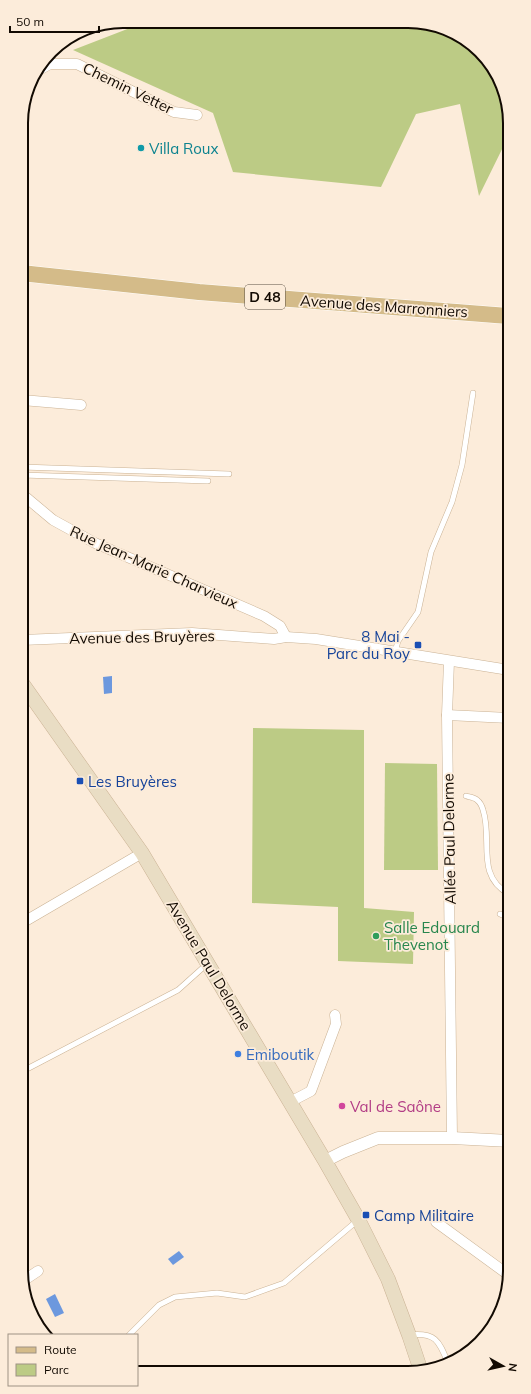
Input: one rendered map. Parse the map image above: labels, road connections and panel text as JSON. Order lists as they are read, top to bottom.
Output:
{
  "streets": {
    "main road": ["D 48", "Avenue des Marronniers", "Avenue Paul Delorme"],
    "street": [
      "Chemin Vetter",
      "Rue Jean-Marie Charvieux",
      "Avenue des Bruyères",
      "Allée Paul Delorme"
    ]
  },
  "crossings": [
    ["Rue Jean-Marie Charvieux", "Avenue des Bruyères"],
    ["Avenue des Bruyères", "Allée Paul Delorme"]
  ],
  "places": {
    "other": [
      "Villa Roux",
      "Salle Edouard Thevenot",
      "Emiboutik",
      "Val de Saône"
    ],
    "transit": ["8 Mai - Parc du Roy", "Les Bruyères", "Camp Militaire"]
  },
  "legend": ["Route", "Parc"],
  "scale_bar": "50 m",
  "north": "right"
}
